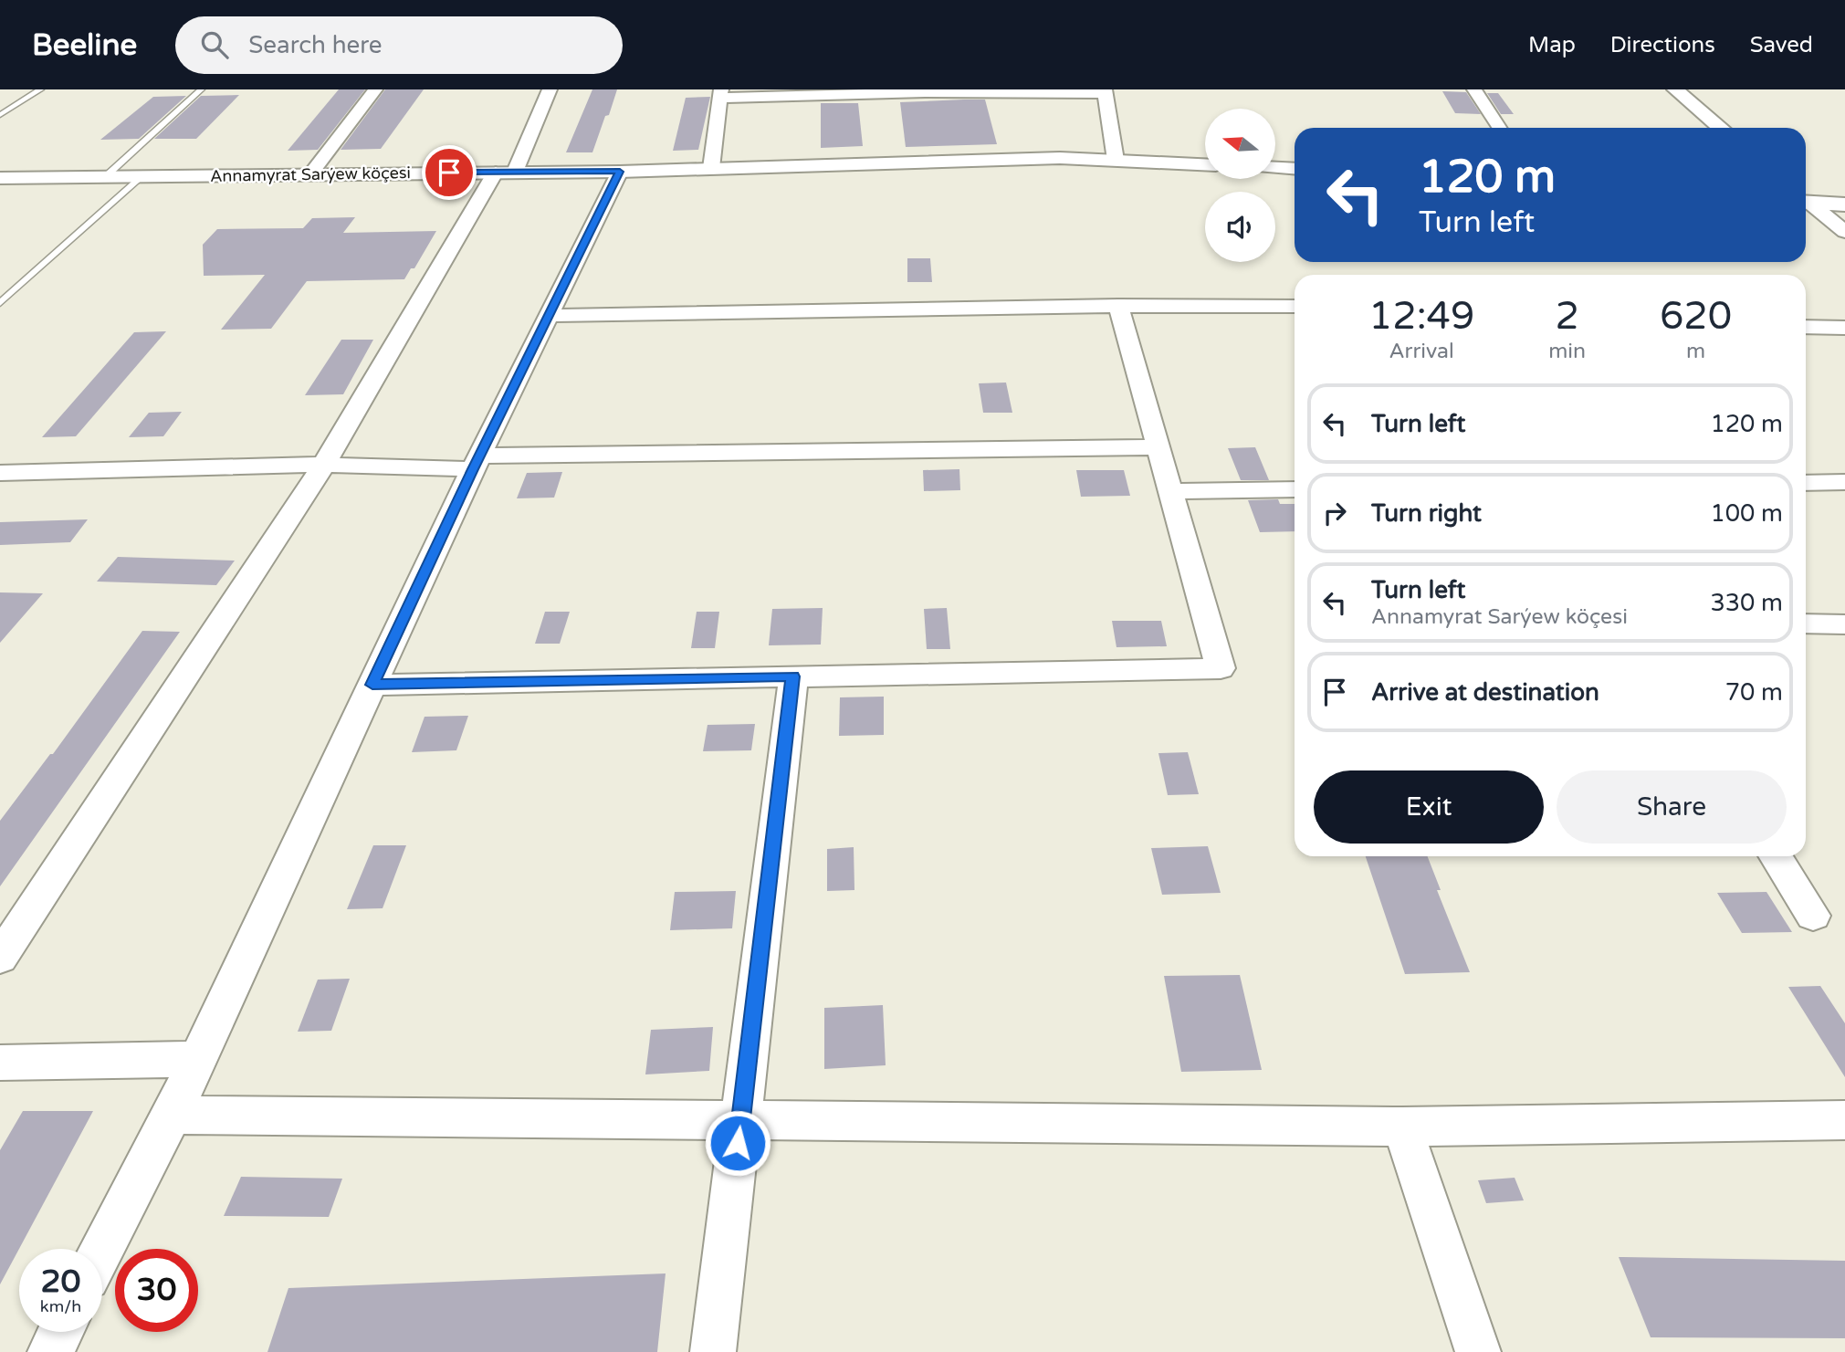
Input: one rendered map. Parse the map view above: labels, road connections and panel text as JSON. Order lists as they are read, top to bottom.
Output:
{
  "streets": {
    "street": ["Annamyrat Sarýew köçesi"]
  },
  "north": "left",
  "page": {
    "header": "Beeline",
    "search": "Search here",
    "nav": ["Map", "Directions", "Saved"],
    "turn": ["120 m", "Turn left"],
    "eta": [
      "12:49",
      "Arrival",
      "2",
      "min",
      "620",
      "m"
    ],
    "list": [
      {
        "name": "Turn left",
        "value": "120 m"
      },
      {
        "name": "Turn right",
        "value": "100 m"
      },
      {
        "name": "Turn left",
        "note": "Annamyrat Sarýew köçesi",
        "value": "330 m"
      },
      {
        "name": "Arrive at destination",
        "value": "70 m"
      }
    ],
    "buttons": ["Exit", "Share"],
    "speed": "20 km/h",
    "limit": "30"
  }
}
